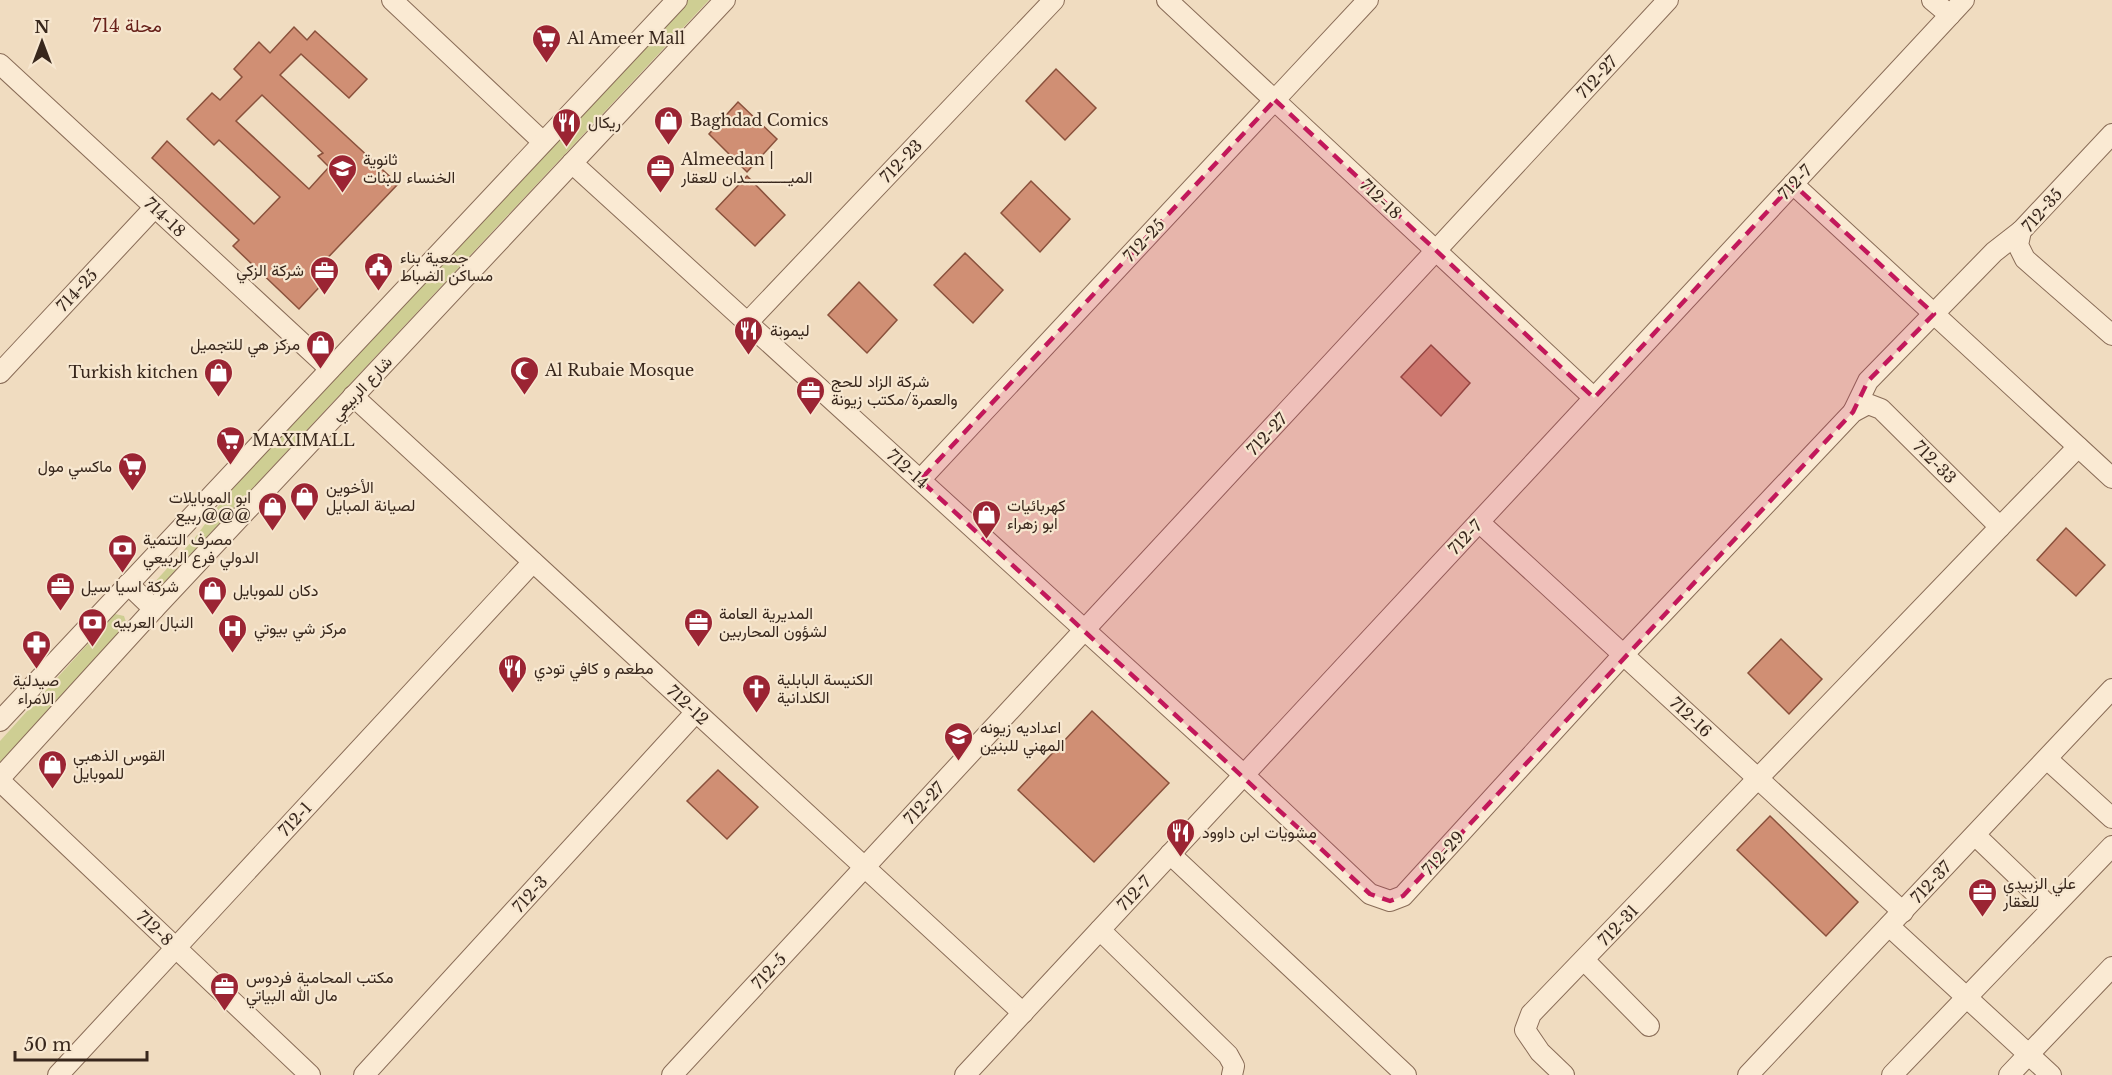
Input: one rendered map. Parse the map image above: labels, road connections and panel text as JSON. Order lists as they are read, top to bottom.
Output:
{
  "streets": {
    "street": [
      "712-27",
      "712-23",
      "712-7",
      "712-18",
      "712-35",
      "714-18",
      "712-25",
      "714-25",
      "شارع الربيعي",
      "712-33",
      "712-14",
      "712-12",
      "712-16",
      "712-1",
      "712-29",
      "712-37",
      "712-3",
      "712-31",
      "712-8",
      "712-5"
    ]
  },
  "crossings": [
    ["712-27", "712-18"],
    ["712-27", "712-14"],
    ["712-27", "712-12"],
    ["712-27", "712-5"],
    ["712-23", "712-14"],
    ["712-7", "712-18"],
    ["712-7", "712-14"],
    ["712-7", "712-12"],
    ["712-7", "712-16"],
    ["712-7", "712-29"],
    ["712-18", "712-25"],
    ["714-18", "714-25"],
    ["712-25", "712-14"],
    ["شارع الربيعي", "712-14"],
    ["شارع الربيعي", "712-12"],
    ["شارع الربيعي", "712-8"],
    ["712-14", "712-29"],
    ["712-12", "712-1"],
    ["712-12", "712-3"],
    ["712-12", "712-5"],
    ["712-16", "712-29"],
    ["712-16", "712-37"],
    ["712-16", "712-31"],
    ["712-1", "712-8"]
  ],
  "districts": ["محلة 714"],
  "places": {
    "supermarket": ["Al Ameer Mall", "MAXIMALL", "ماكسي مول"],
    "shop": [
      "Baghdad Comics",
      "مركز هي للتجميل",
      "Turkish kitchen",
      "الأخوين لصيانة المبايل",
      "ابو الموبايلات ربيع@@@",
      "كهربائيات ابو زهراء",
      "دكان للموبايل",
      "القوس الذهبي للموبايل"
    ],
    "restaurant": [
      "ريكال",
      "ليمونة",
      "مطعم و كافي تودي",
      "مشويات ابن داوود"
    ],
    "school or university": ["ثانوية الخنساء للبنات", "اعداديه زيونه المهني للبنين"],
    "office": [
      "Almeedan | الميــــــــــدان للعقار",
      "شركة الزكي",
      "شركة الزاد للحج والعمرة/مكتب زيونة",
      "شركة اسيا سيل",
      "المديرية العامة لشؤون المحاربين",
      "علي الزبيدي للعقار",
      "مكتب المحامية فردوس مال الله البياتي"
    ],
    "public building": ["جمعية بناء مساكن الضباط"],
    "mosque": ["Al Rubaie Mosque"],
    "bank": ["مصرف التنمية الدولي فرع الربيعي", "النبال العربيه"],
    "hospital": ["مركز شي بيوتي"],
    "pharmacy": ["صيدلية الامراء"],
    "church": ["الكنيسة البابلية الكلدانية"]
  },
  "scale_bar": "50 m",
  "north": "top"
}
